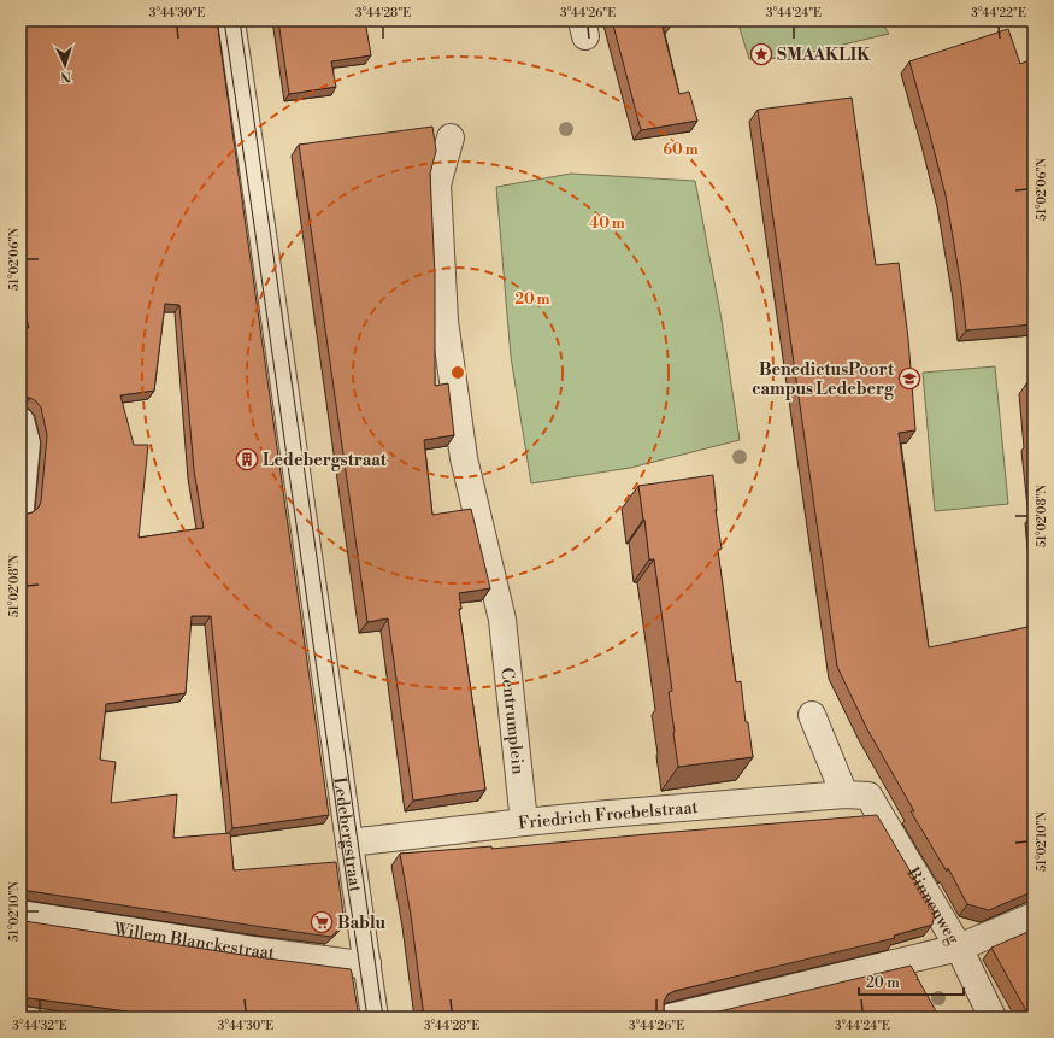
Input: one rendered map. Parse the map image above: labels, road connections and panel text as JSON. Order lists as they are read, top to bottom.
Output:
{
  "streets": {
    "street": [
      "Centrumplein",
      "Friedrich Froebelstraat",
      "Ledebergstraat",
      "Binnenweg",
      "Willem Blanckestraat"
    ]
  },
  "crossings": [
    ["Centrumplein", "Friedrich Froebelstraat"],
    ["Friedrich Froebelstraat", "Ledebergstraat"],
    ["Friedrich Froebelstraat", "Binnenweg"],
    ["Ledebergstraat", "Willem Blanckestraat"]
  ],
  "places": {
    "place": ["SMAAKLIK"],
    "school or university": ["BenedictusPoort campus Ledeberg"],
    "building": ["Ledebergstraat"],
    "supermarket": ["Bablu"]
  },
  "scale_bar": "20 m",
  "north": "bottom",
  "coordinates": [
    "3°44'30\"E",
    "3°44'28\"E",
    "3°44'26\"E",
    "3°44'24\"E",
    "3°44'22\"E",
    "51°02'06\"N",
    "51°02'08\"N",
    "51°02'10\"N",
    "3°44'32\"E"
  ],
  "rings": ["60 m", "40 m", "20 m"]
}
